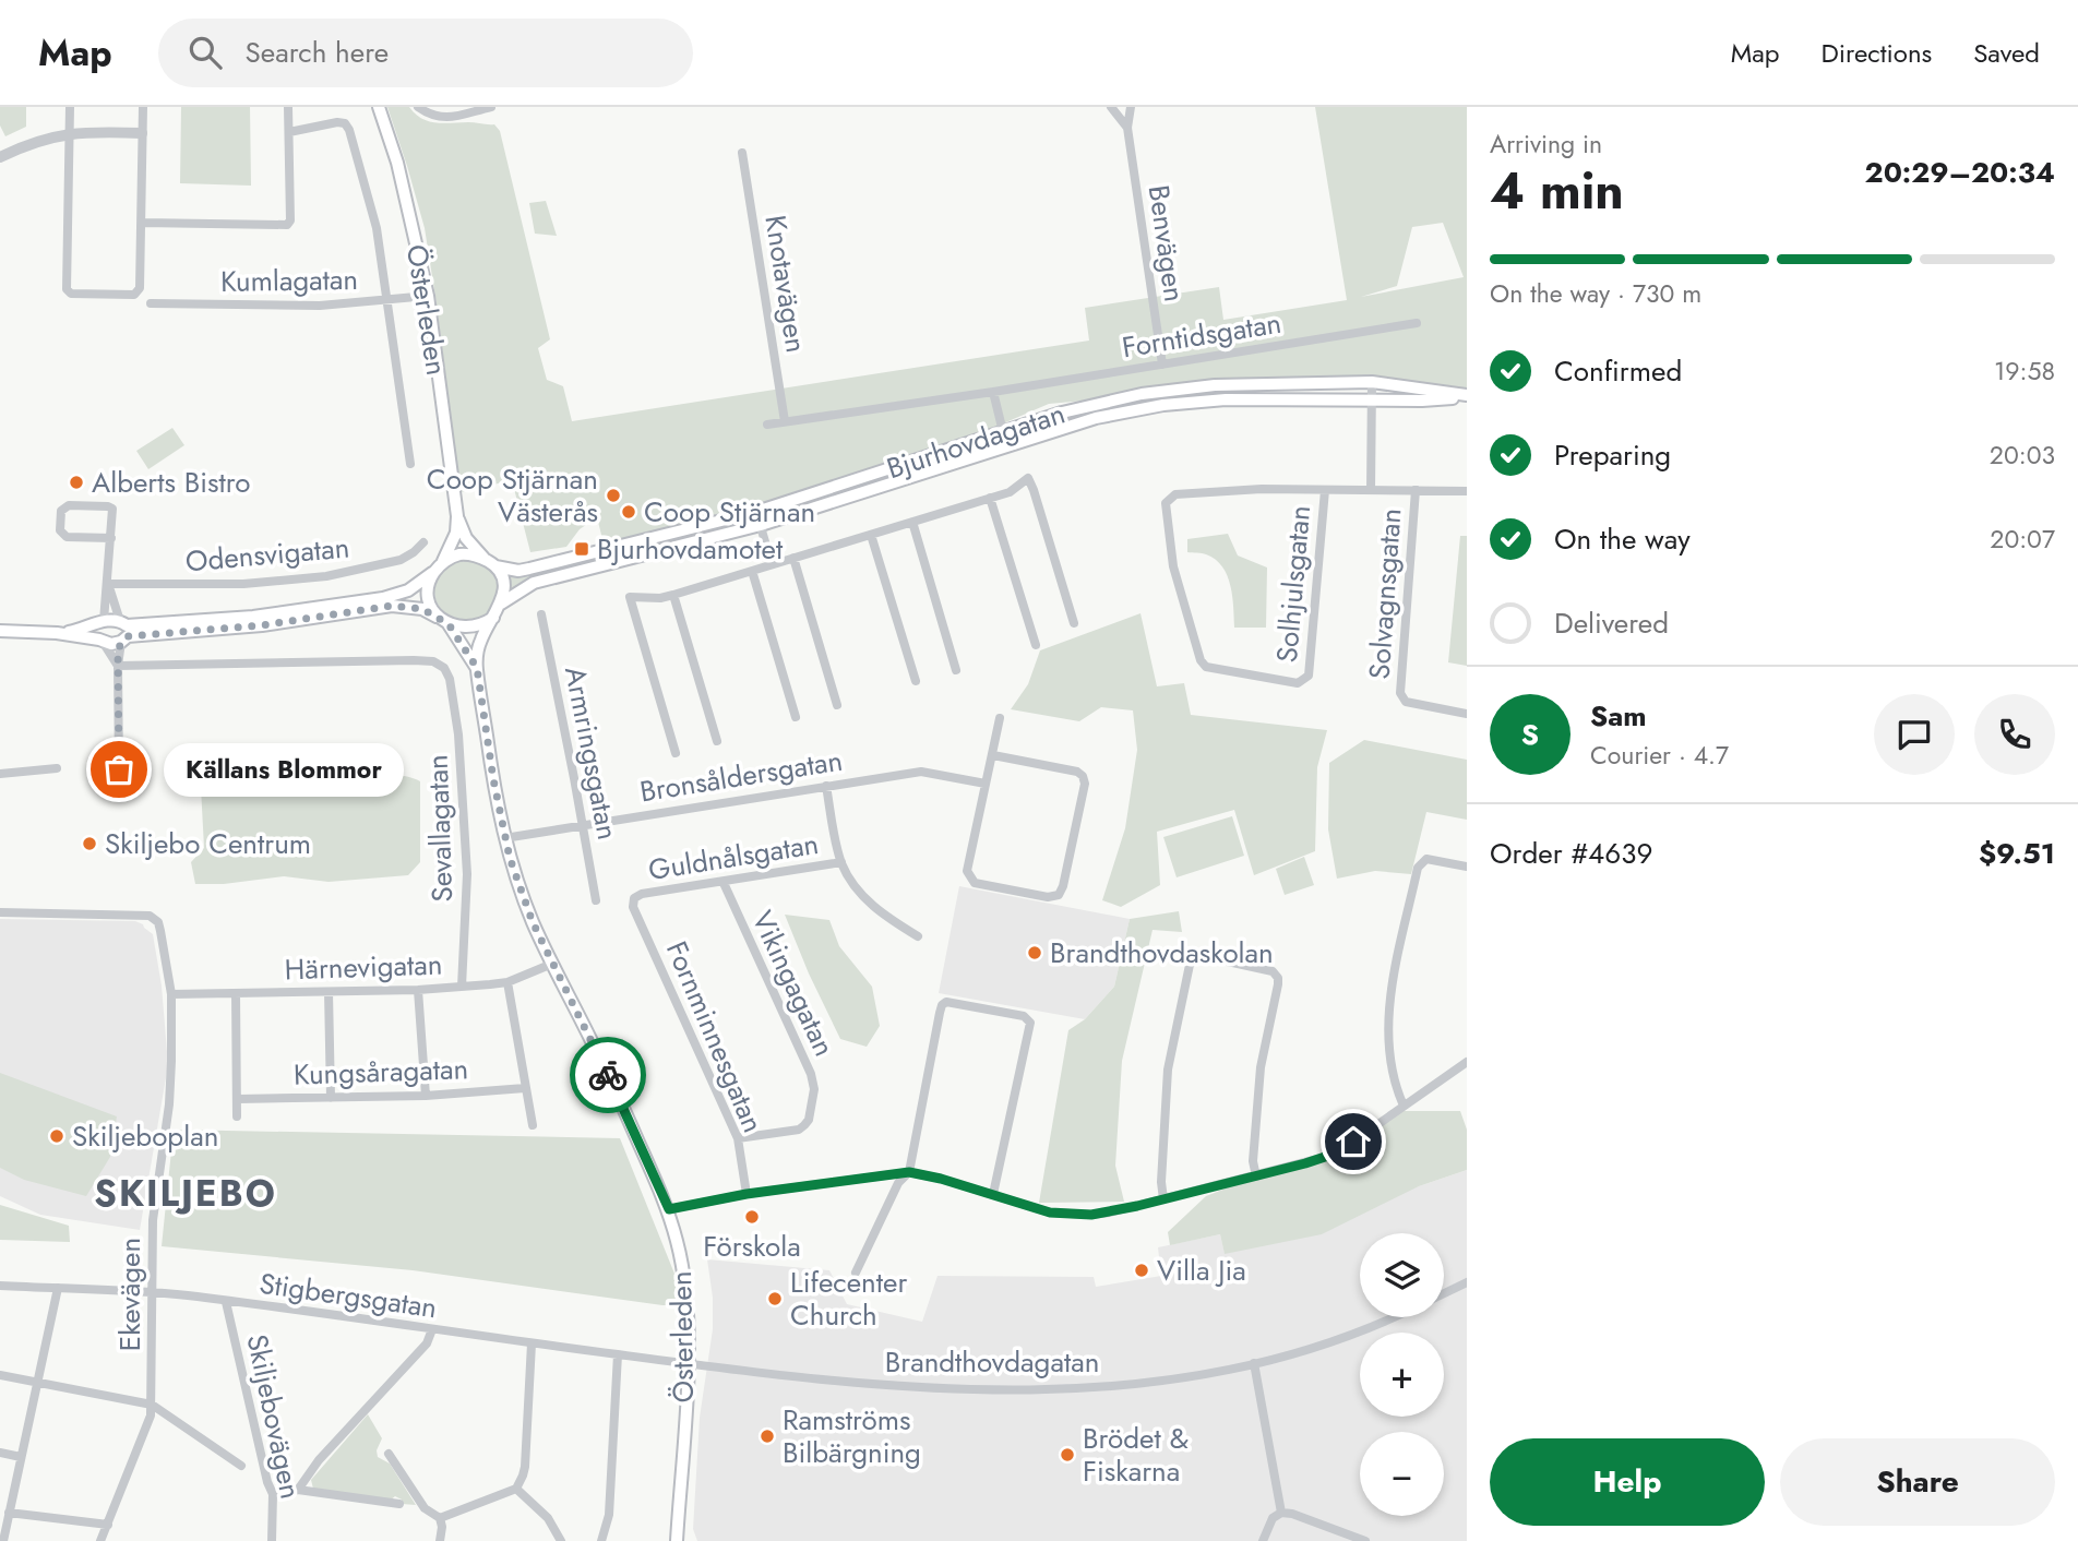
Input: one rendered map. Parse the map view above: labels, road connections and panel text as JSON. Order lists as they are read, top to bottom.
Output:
{
  "streets": {
    "main road": ["Österleden", "Bjurhovdagatan"],
    "street": [
      "Benvägen",
      "Kumlagatan",
      "Knotavägen",
      "Forntidsgatan",
      "Odensvigatan",
      "Solhjulsgatan",
      "Solvagnsgatan",
      "Armringsgatan",
      "Bronsåldersgatan",
      "Sevallagatan",
      "Guldnålsgatan",
      "Härnevigatan",
      "Vikingagatan",
      "Fornminnesgatan",
      "Kungsåragatan",
      "Ekevägen",
      "Stigbergsgatan",
      "Brandthovdagatan",
      "Skiljebovägen"
    ]
  },
  "crossings": [
    ["Benvägen", "Forntidsgatan"],
    ["Kumlagatan", "Österleden"],
    ["Knotavägen", "Forntidsgatan"],
    ["Österleden", "Bjurhovdagatan"],
    ["Österleden", "Bronsåldersgatan"],
    ["Österleden", "Härnevigatan"],
    ["Österleden", "Stigbergsgatan"],
    ["Österleden", "Brandthovdagatan"],
    ["Armringsgatan", "Bronsåldersgatan"],
    ["Sevallagatan", "Härnevigatan"],
    ["Guldnålsgatan", "Vikingagatan"],
    ["Guldnålsgatan", "Fornminnesgatan"],
    ["Härnevigatan", "Ekevägen"],
    ["Vikingagatan", "Fornminnesgatan"],
    ["Ekevägen", "Stigbergsgatan"],
    ["Stigbergsgatan", "Brandthovdagatan"],
    ["Stigbergsgatan", "Skiljebovägen"]
  ],
  "districts": ["SKILJEBO"],
  "places": {
    "other": [
      "Alberts Bistro",
      "Coop Stjärnan Västerås",
      "Coop Stjärnan",
      "Källans Blommor",
      "Skiljebo Centrum",
      "Brandthovdaskolan",
      "Skiljeboplan",
      "Förskola",
      "Villa Jia",
      "Lifecenter Church",
      "Ramströms Bilbärgning",
      "Brödet & Fiskarna"
    ],
    "transit": ["Bjurhovdamotet"]
  },
  "page": {
    "header": "Map",
    "search": "Search here",
    "nav": ["Map", "Directions", "Saved"],
    "heading": ["4 min", "Arriving in", "20:29–20:34"],
    "panel": [
      "Sam",
      "Courier · 4.7",
      "Order #4639",
      "$9.51"
    ],
    "bar": "On the way · 730 m",
    "list": [
      ["Confirmed", "19:58"],
      ["Preparing", "20:03"],
      ["On the way", "20:07"],
      "Delivered"
    ],
    "round": "S",
    "bubble": "Källans Blommor",
    "map_buttons": ["+", "−"],
    "buttons": ["Help", "Share"]
  }
}
